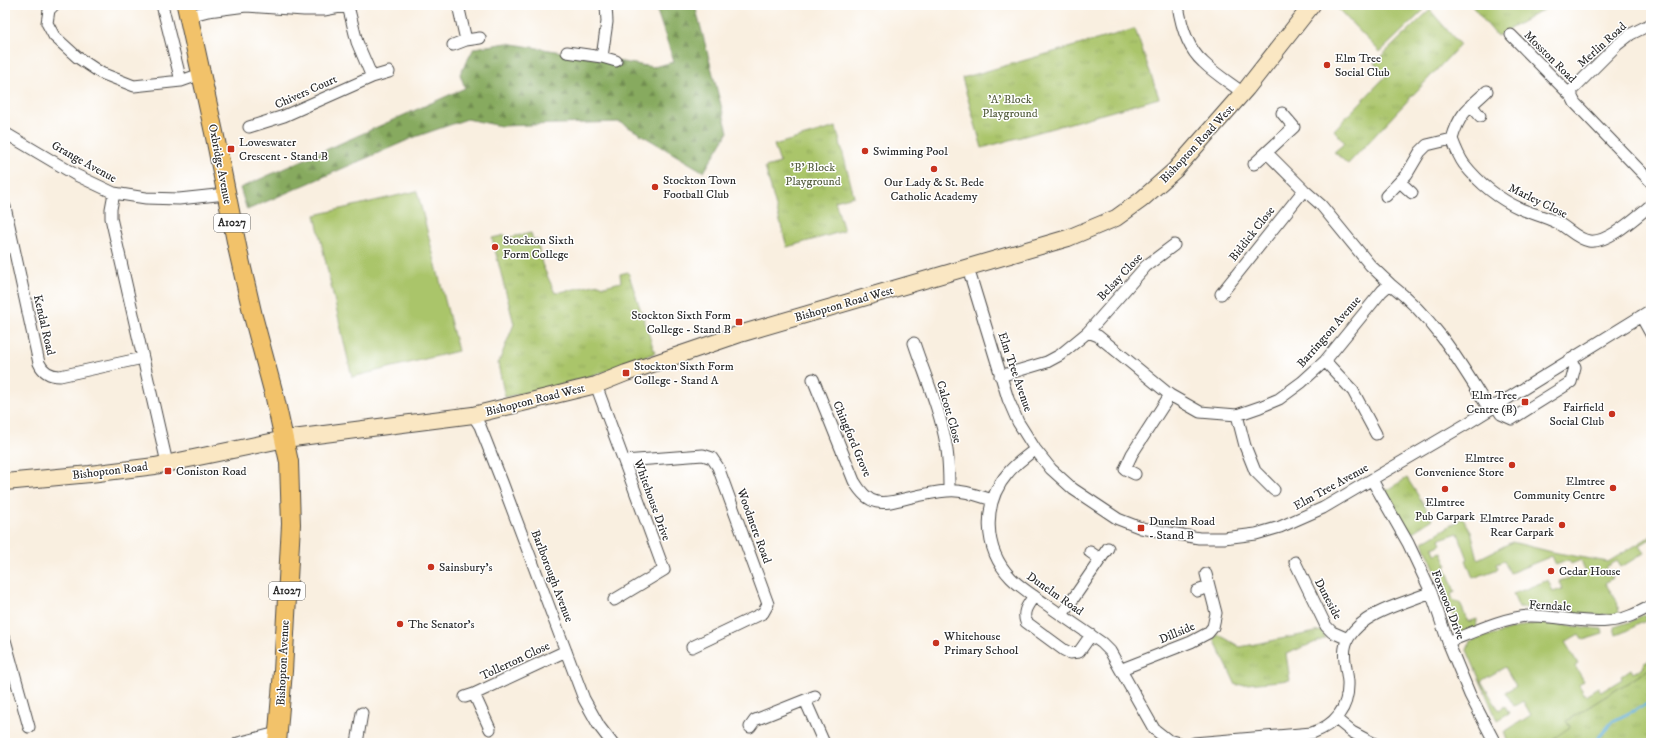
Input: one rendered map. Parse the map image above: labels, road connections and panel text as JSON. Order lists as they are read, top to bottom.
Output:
{
  "streets": {
    "main road": ["Oxbridge Avenue", "A1027", "Bishopton Avenue"],
    "street": [
      "Merlin Road",
      "Mosston Road",
      "Chivers Court",
      "Bishopton Road West",
      "Grange Avenue",
      "Marley Close",
      "Biddick Close",
      "Belsay Close",
      "Kendal Road",
      "Barrington Avenue",
      "Elm Tree Avenue",
      "Calcott Close",
      "Chingford Grove",
      "Bishopton Road",
      "Whitehouse Drive",
      "Woodmere Road",
      "Barlborough Avenue",
      "Dunelm Road",
      "Duneside",
      "Foxwood Drive",
      "Ferndale",
      "Dillside",
      "Tollerton Close"
    ]
  },
  "crossings": [
    ["Merlin Road", "Mosston Road"],
    ["Bishopton Road West", "Oxbridge Avenue"],
    ["Bishopton Road West", "Elm Tree Avenue"],
    ["Bishopton Road West", "Bishopton Road"],
    ["Bishopton Road West", "Whitehouse Drive"],
    ["Bishopton Road West", "Barlborough Avenue"],
    ["Bishopton Road West", "Bishopton Avenue"],
    ["Grange Avenue", "Oxbridge Avenue"],
    ["Oxbridge Avenue", "Bishopton Road"],
    ["Oxbridge Avenue", "Bishopton Avenue"],
    ["Belsay Close", "Barrington Avenue"],
    ["Elm Tree Avenue", "Dunelm Road"],
    ["Elm Tree Avenue", "Foxwood Drive"],
    ["Calcott Close", "Chingford Grove"],
    ["Chingford Grove", "Dunelm Road"],
    ["Bishopton Road", "Bishopton Avenue"],
    ["Whitehouse Drive", "Woodmere Road"],
    ["Barlborough Avenue", "Tollerton Close"],
    ["Dunelm Road", "Dillside"],
    ["Foxwood Drive", "Ferndale"]
  ],
  "parks": ["'A' Block Playground", "'B' Block Playground"],
  "places": {
    "other": [
      "Elm Tree Social Club",
      "Swimming Pool",
      "Our Lady & St. Bede Catholic Academy",
      "Stockton Town Football Club",
      "Stockton Sixth Form College",
      "Fairfield Social Club",
      "Elmtree Convenience Store",
      "Elmtree Community Centre",
      "Elmtree Pub Carpark",
      "Elmtree Parade Rear Carpark",
      "Sainsbury's",
      "Cedar House",
      "The Senator's",
      "Whitehouse Primary School"
    ],
    "transit": [
      "Loweswater Crescent - Stand B",
      "Stockton Sixth Form College - Stand B",
      "Stockton Sixth Form College - Stand A",
      "Elm Tree Centre (B)",
      "Coniston Road",
      "Dunelm Road - Stand B"
    ]
  }
}
